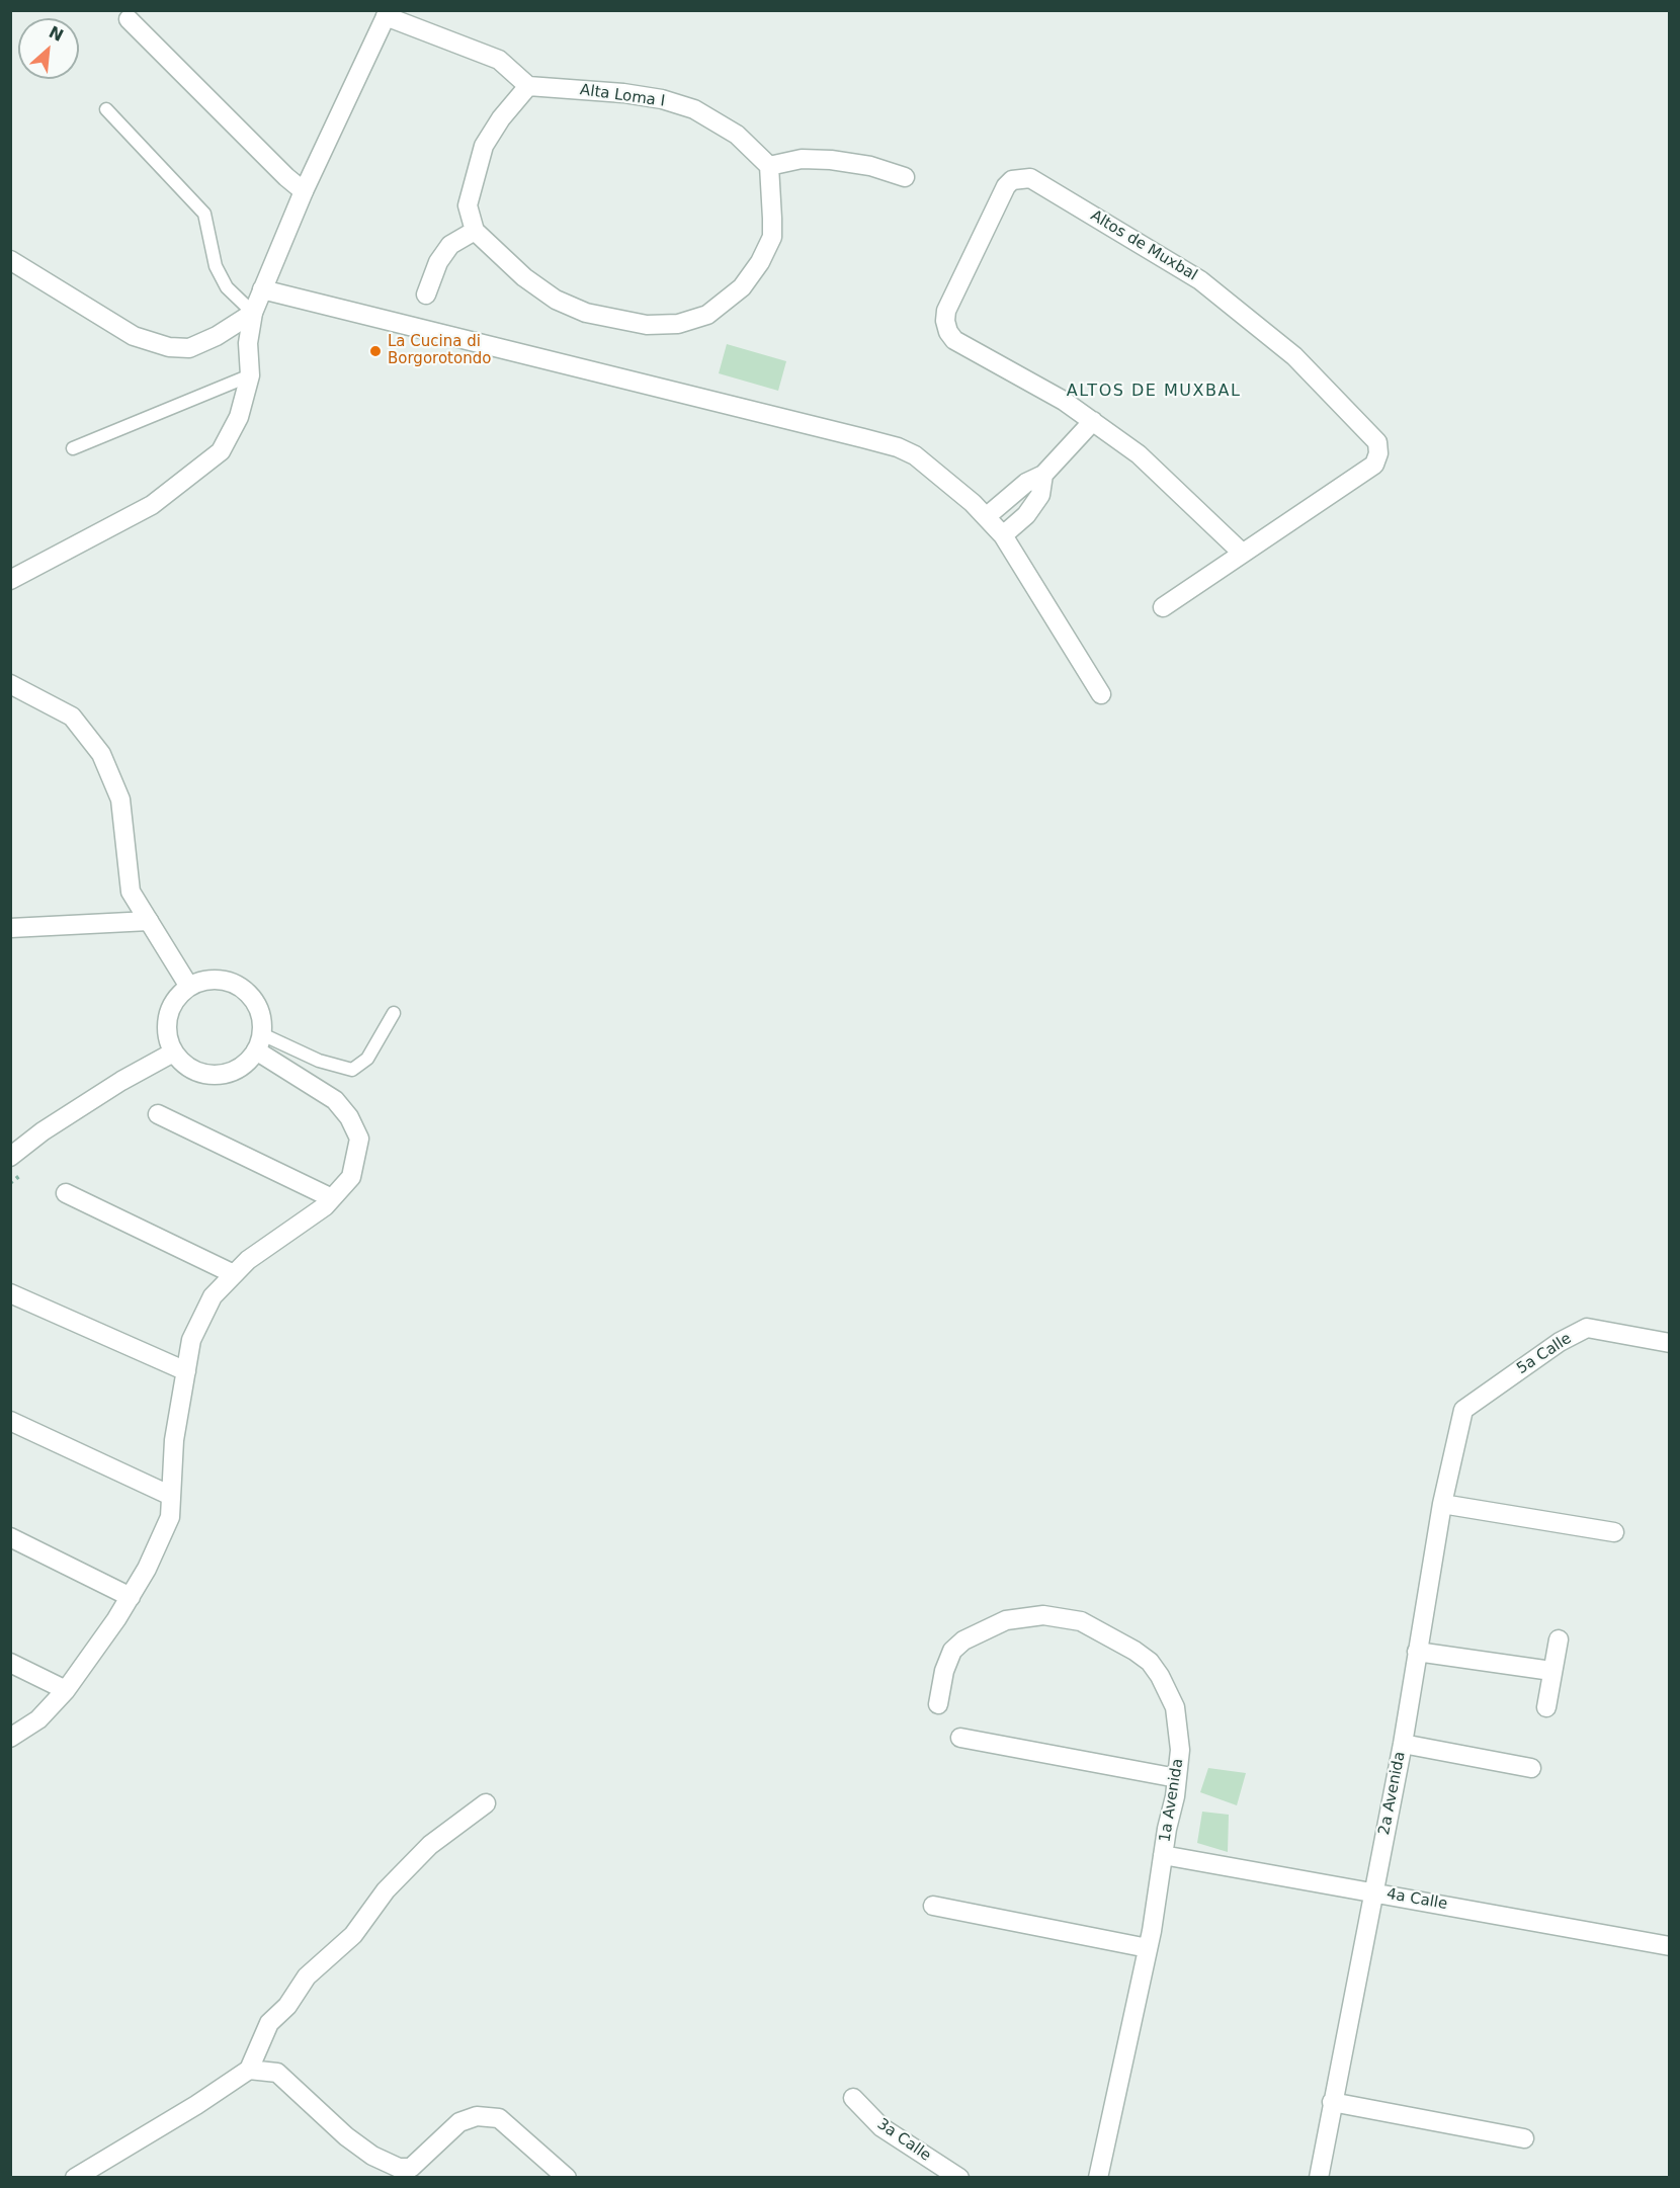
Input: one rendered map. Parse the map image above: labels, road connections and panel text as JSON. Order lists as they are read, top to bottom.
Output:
{
  "streets": {
    "street": [
      "Alta Loma I",
      "Altos de Muxbal",
      "5a Calle",
      "2a Avenida",
      "1a Avenida",
      "4a Calle",
      "3a Calle"
    ]
  },
  "crossings": [
    ["5a Calle", "2a Avenida"],
    ["2a Avenida", "4a Calle"],
    ["1a Avenida", "4a Calle"]
  ],
  "districts": ["ALTOS DE MUXBAL"],
  "places": ["La Cucina di Borgorotondo"],
  "north": "top right"
}
